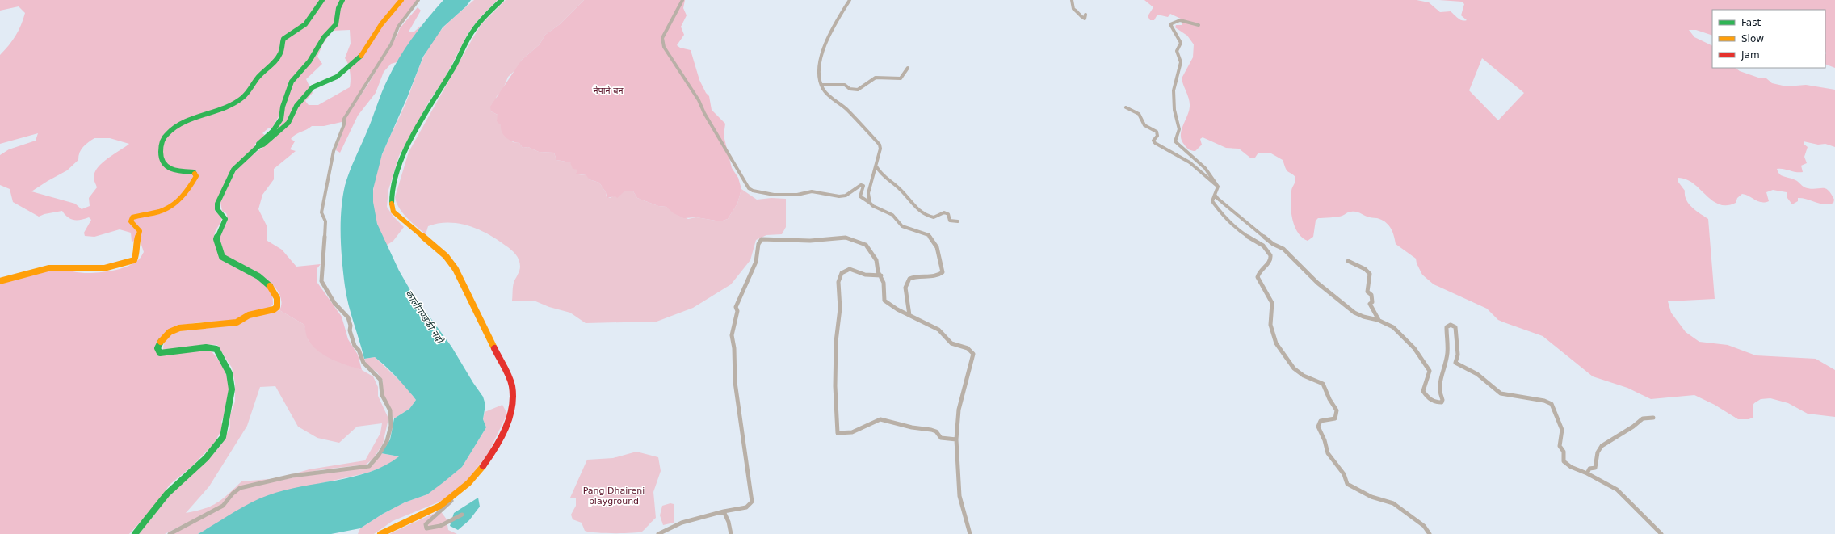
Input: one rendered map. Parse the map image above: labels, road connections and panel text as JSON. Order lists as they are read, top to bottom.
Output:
{
  "water": ["कालीगण्डकी नदी"],
  "parks": ["नेपाने बन", "Pang Dhaireni playground"],
  "legend": ["Fast", "Slow", "Jam"]
}
